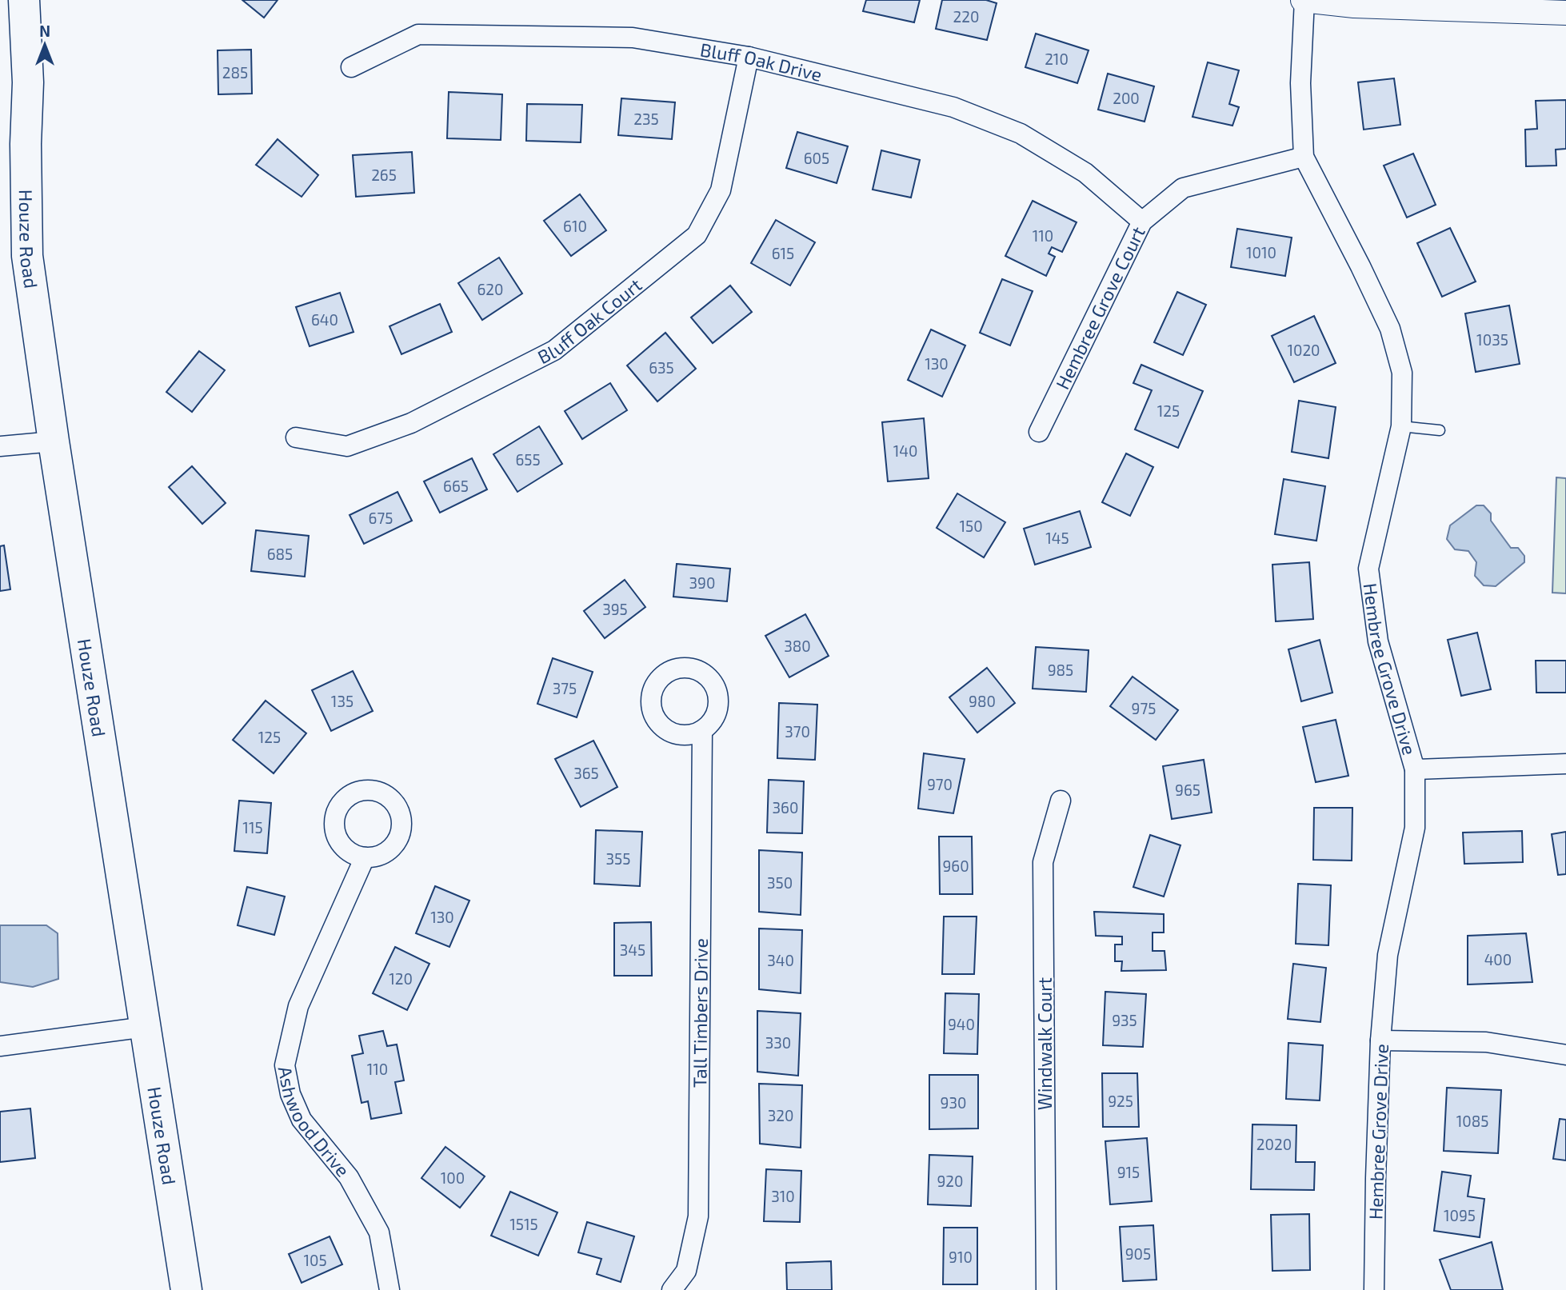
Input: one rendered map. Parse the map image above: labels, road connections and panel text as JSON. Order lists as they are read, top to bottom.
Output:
{
  "streets": {
    "main road": ["Houze Road"],
    "street": [
      "Bluff Oak Drive",
      "Hembree Grove Court",
      "Bluff Oak Court",
      "Hembree Grove Drive",
      "Tall Timbers Drive",
      "Windwalk Court",
      "Ashwood Drive"
    ]
  },
  "crossings": [
    ["Bluff Oak Drive", "Hembree Grove Court"],
    ["Bluff Oak Drive", "Bluff Oak Court"],
    ["Hembree Grove Court", "Hembree Grove Drive"]
  ],
  "house_numbers": [
    "220",
    "210",
    "285",
    "200",
    "235",
    "605",
    "265",
    "610",
    "110",
    "1010",
    "615",
    "620",
    "640",
    "1035",
    "1020",
    "130",
    "635",
    "125",
    "140",
    "655",
    "665",
    "675",
    "150",
    "145",
    "685",
    "390",
    "395",
    "380",
    "985",
    "375",
    "135",
    "980",
    "975",
    "370",
    "125",
    "365",
    "970",
    "965",
    "360",
    "115",
    "355",
    "960",
    "350",
    "130",
    "345",
    "400",
    "340",
    "120",
    "935",
    "940",
    "330",
    "110",
    "925",
    "930",
    "320",
    "1085",
    "2020",
    "915",
    "100",
    "920",
    "310",
    "1095",
    "1515",
    "905",
    "910",
    "105"
  ],
  "north": "top"
}
